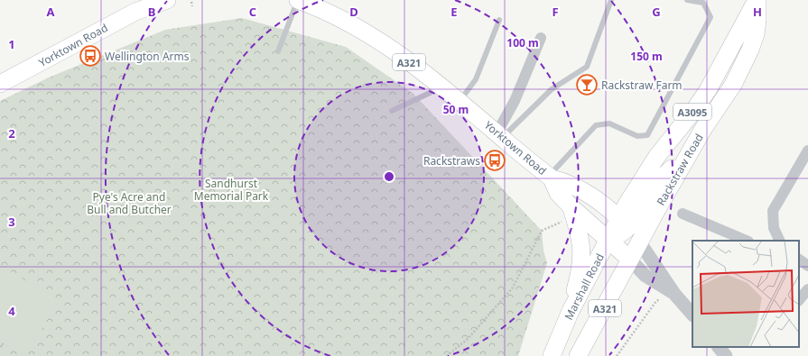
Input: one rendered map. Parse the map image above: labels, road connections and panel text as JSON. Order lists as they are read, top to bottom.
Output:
{
  "streets": {
    "main road": [
      "Yorktown Road",
      "A321",
      "A3095",
      "Rackstraw Road",
      "Marshall Road"
    ]
  },
  "crossings": [
    ["Yorktown Road", "A321"],
    ["Yorktown Road", "A3095"],
    ["Yorktown Road", "Rackstraw Road"],
    ["Yorktown Road", "Marshall Road"],
    ["A321", "Rackstraw Road"],
    ["A3095", "Rackstraw Road"],
    ["A3095", "Marshall Road"],
    ["Rackstraw Road", "Marshall Road"]
  ],
  "parks": ["Sandhurst Memorial Park", "Pye's Acre and Bull and Butcher"],
  "places": {
    "bus stop": ["Wellington Arms", "Rackstraws"],
    "bar": ["Rackstraw Farm"]
  },
  "grid": {
    "columns": [
      "A",
      "B",
      "C",
      "D",
      "E",
      "F",
      "G",
      "H"
    ],
    "rows": [
      "1",
      "2",
      "3",
      "4"
    ]
  },
  "rings": ["100 m", "150 m", "50 m"]
}
